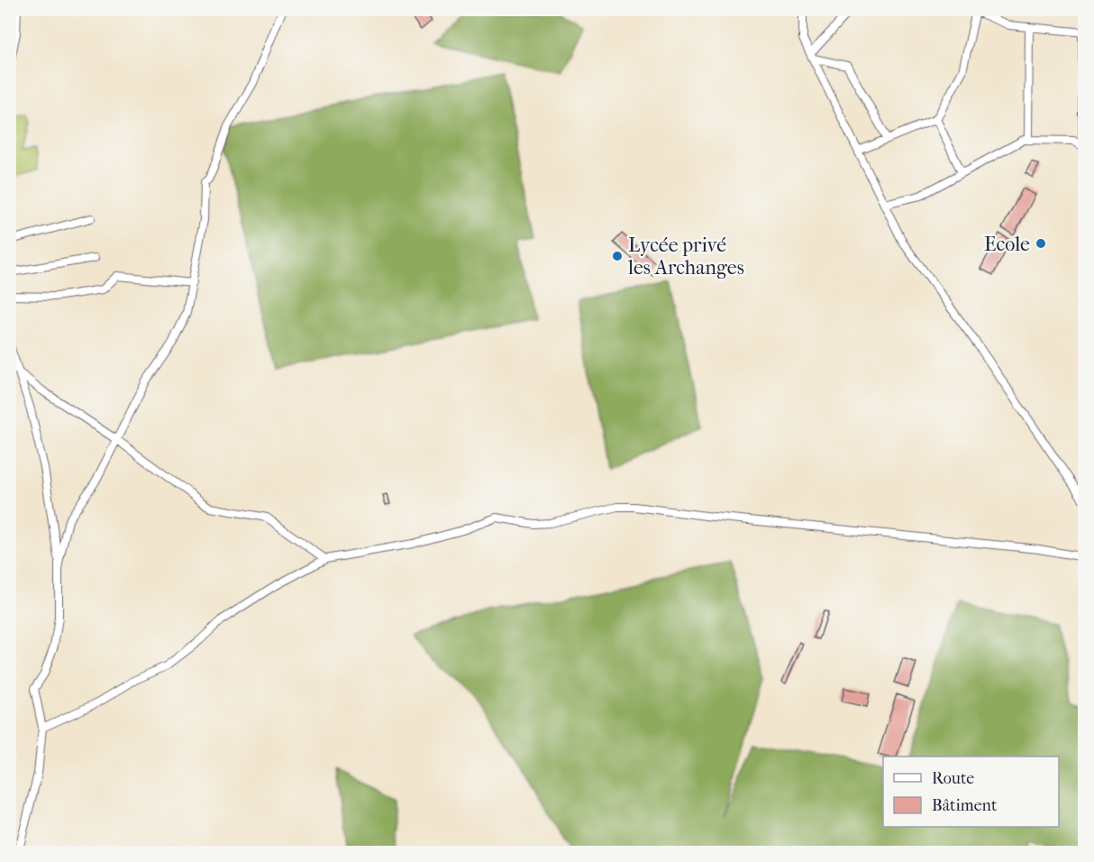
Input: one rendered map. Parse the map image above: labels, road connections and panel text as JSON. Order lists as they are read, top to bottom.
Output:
{
  "places": ["Ecole", "Lycée privé les Archanges"],
  "legend": ["Route", "Bâtiment"]
}
